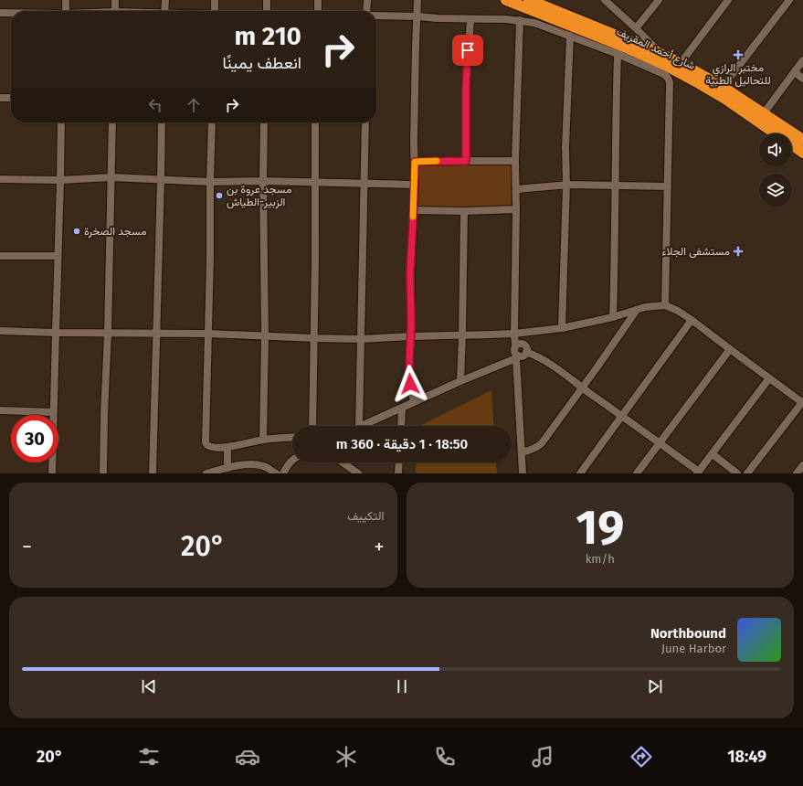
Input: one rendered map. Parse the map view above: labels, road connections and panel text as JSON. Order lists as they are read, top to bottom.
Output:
{
  "streets": {
    "highway": ["شارع أحمد المقريف"]
  },
  "places": {
    "health": ["مختبر الرازي للتحاليل الطبية", "مستشفى الجلاء"],
    "other": ["مسجد عروة بن الزبير-الطياش", "مسجد الصخرة"]
  },
  "page": {
    "turn": ["210 m", "انعطف يمينًا"],
    "limit": "30",
    "trip": "18:50 · 1 دقيقة · 360 m",
    "tile": [
      ["19", "km/h"],
      "التكييف"
    ],
    "heat": ["−", "20°", "+"],
    "song": ["Northbound", "June Harbor"],
    "tabs": ["18:49", "20°"]
  }
}
